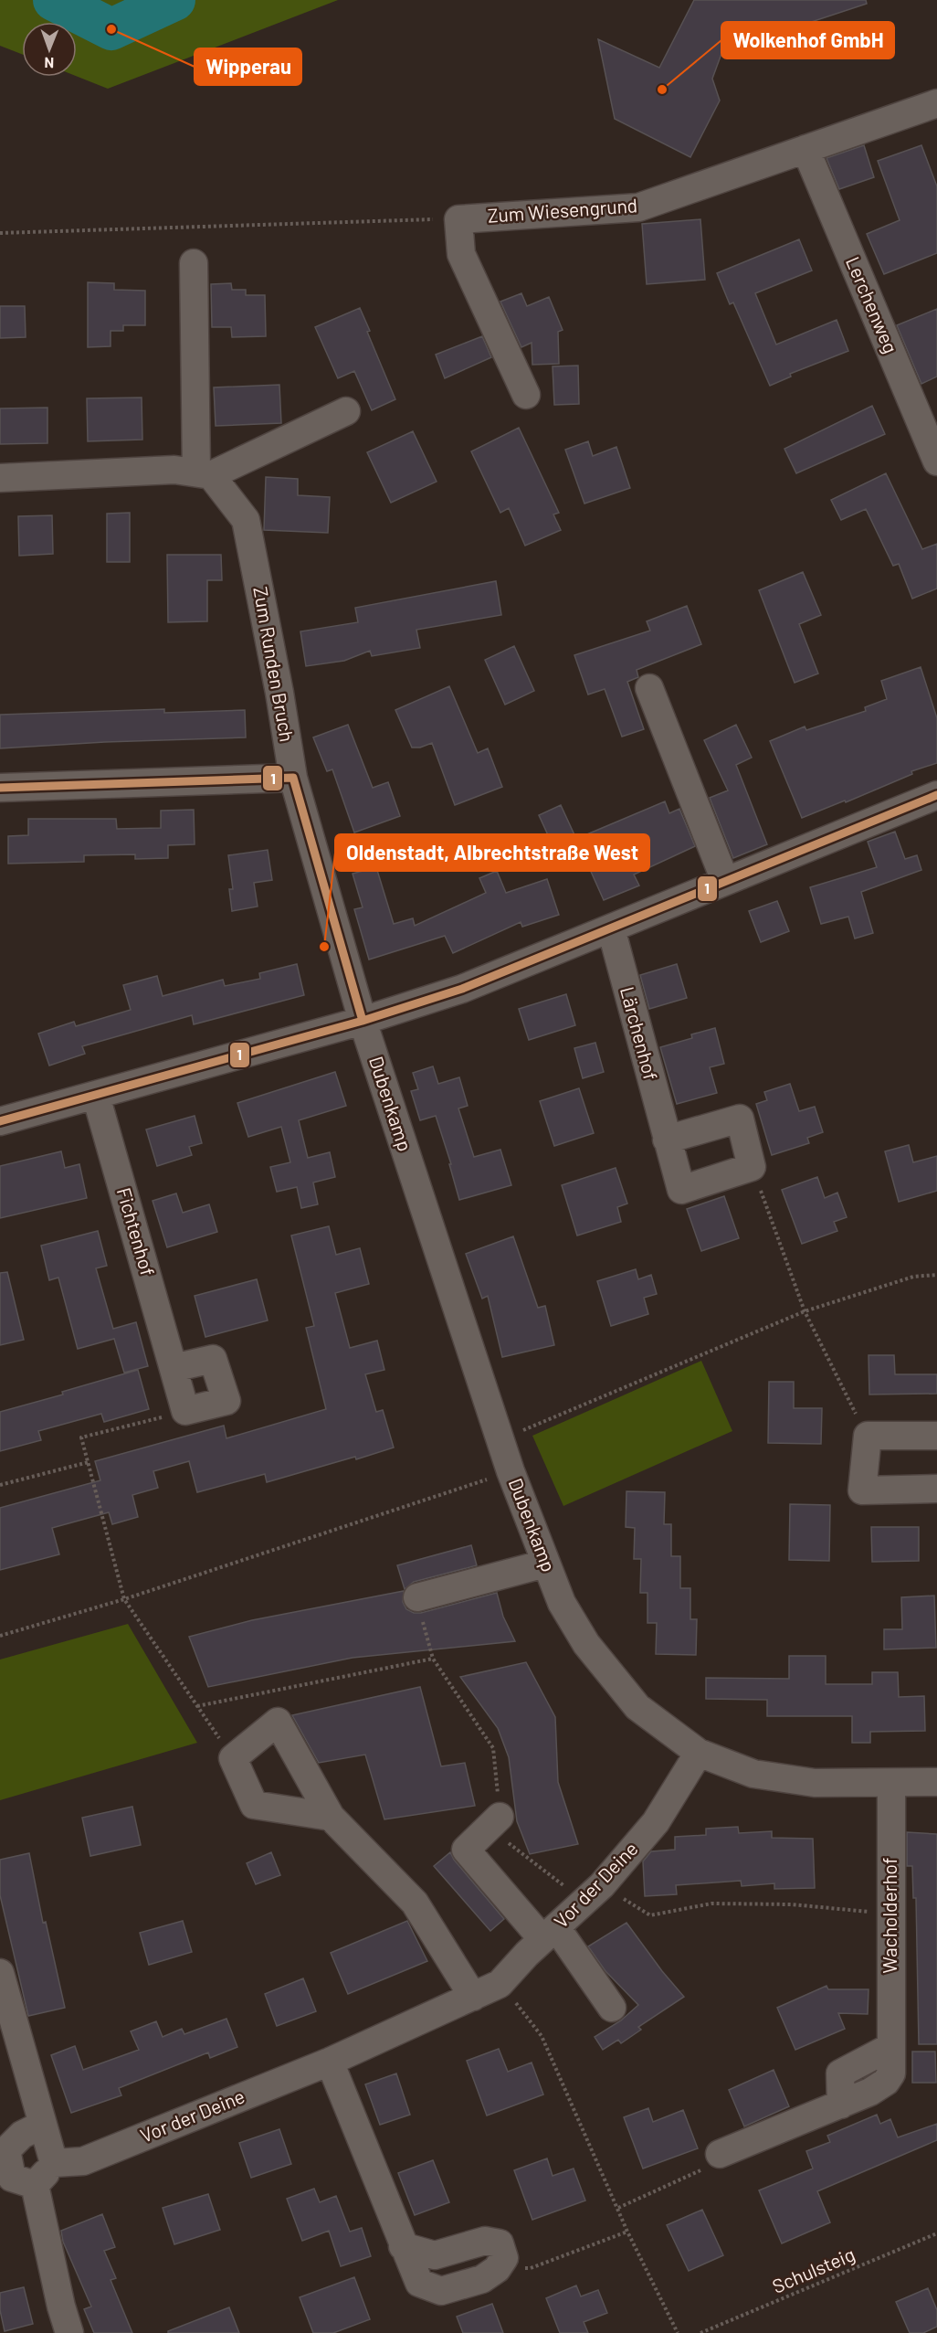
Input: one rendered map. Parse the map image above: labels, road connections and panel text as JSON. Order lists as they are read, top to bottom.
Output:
{
  "streets": {
    "street": [
      "Zum Wiesengrund",
      "Lerchenweg",
      "Zum Runden Bruch",
      "Lärchenhof",
      "Dubenkamp",
      "Fichtenhof",
      "Vor der Deine",
      "Wacholderhof"
    ],
    "path": ["Schulsteig"]
  },
  "crossings": [
    ["Zum Wiesengrund", "Lerchenweg"],
    ["Zum Runden Bruch", "Dubenkamp"],
    ["Dubenkamp", "Vor der Deine"],
    ["Dubenkamp", "Wacholderhof"]
  ],
  "places": ["Wipperau", "Wolkenhof GmbH", "Oldenstadt, Albrechtstraße West"],
  "lines": ["transit line 1"],
  "north": "bottom"
}
